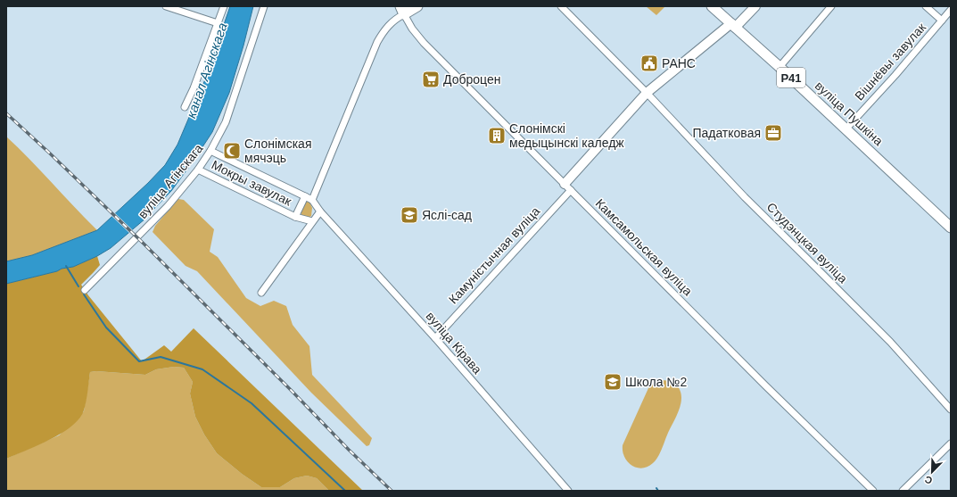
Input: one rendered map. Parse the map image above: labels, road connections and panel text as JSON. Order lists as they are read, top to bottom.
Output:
{
  "streets": {
    "main road": ["Р41", "вуліца Пушкіна"],
    "street": [
      "Вішнёвы завулак",
      "вуліца Агінскага",
      "Мокры завулак",
      "Студэнцкая вуліца",
      "Камсамольская вуліца",
      "Камуністычная вуліца",
      "вуліца Кірава"
    ]
  },
  "crossings": [
    ["Вішнёвы завулак", "вуліца Пушкіна"],
    ["вуліца Пушкіна", "Камуністычная вуліца"],
    ["вуліца Агінскага", "Мокры завулак"],
    ["Студэнцкая вуліца", "Камуністычная вуліца"],
    ["Камсамольская вуліца", "Камуністычная вуліца"],
    ["Камуністычная вуліца", "вуліца Кірава"]
  ],
  "water": ["канал Агінскага"],
  "places": {
    "public building": ["РАНС"],
    "supermarket": ["Доброцен"],
    "office": ["Падатковая"],
    "building": ["Слонімскі медыцынскі каледж"],
    "mosque": ["Слонімская мячэць"],
    "school or university": ["Яслі-сад", "Школа №2"]
  },
  "north": "bottom left"
}
